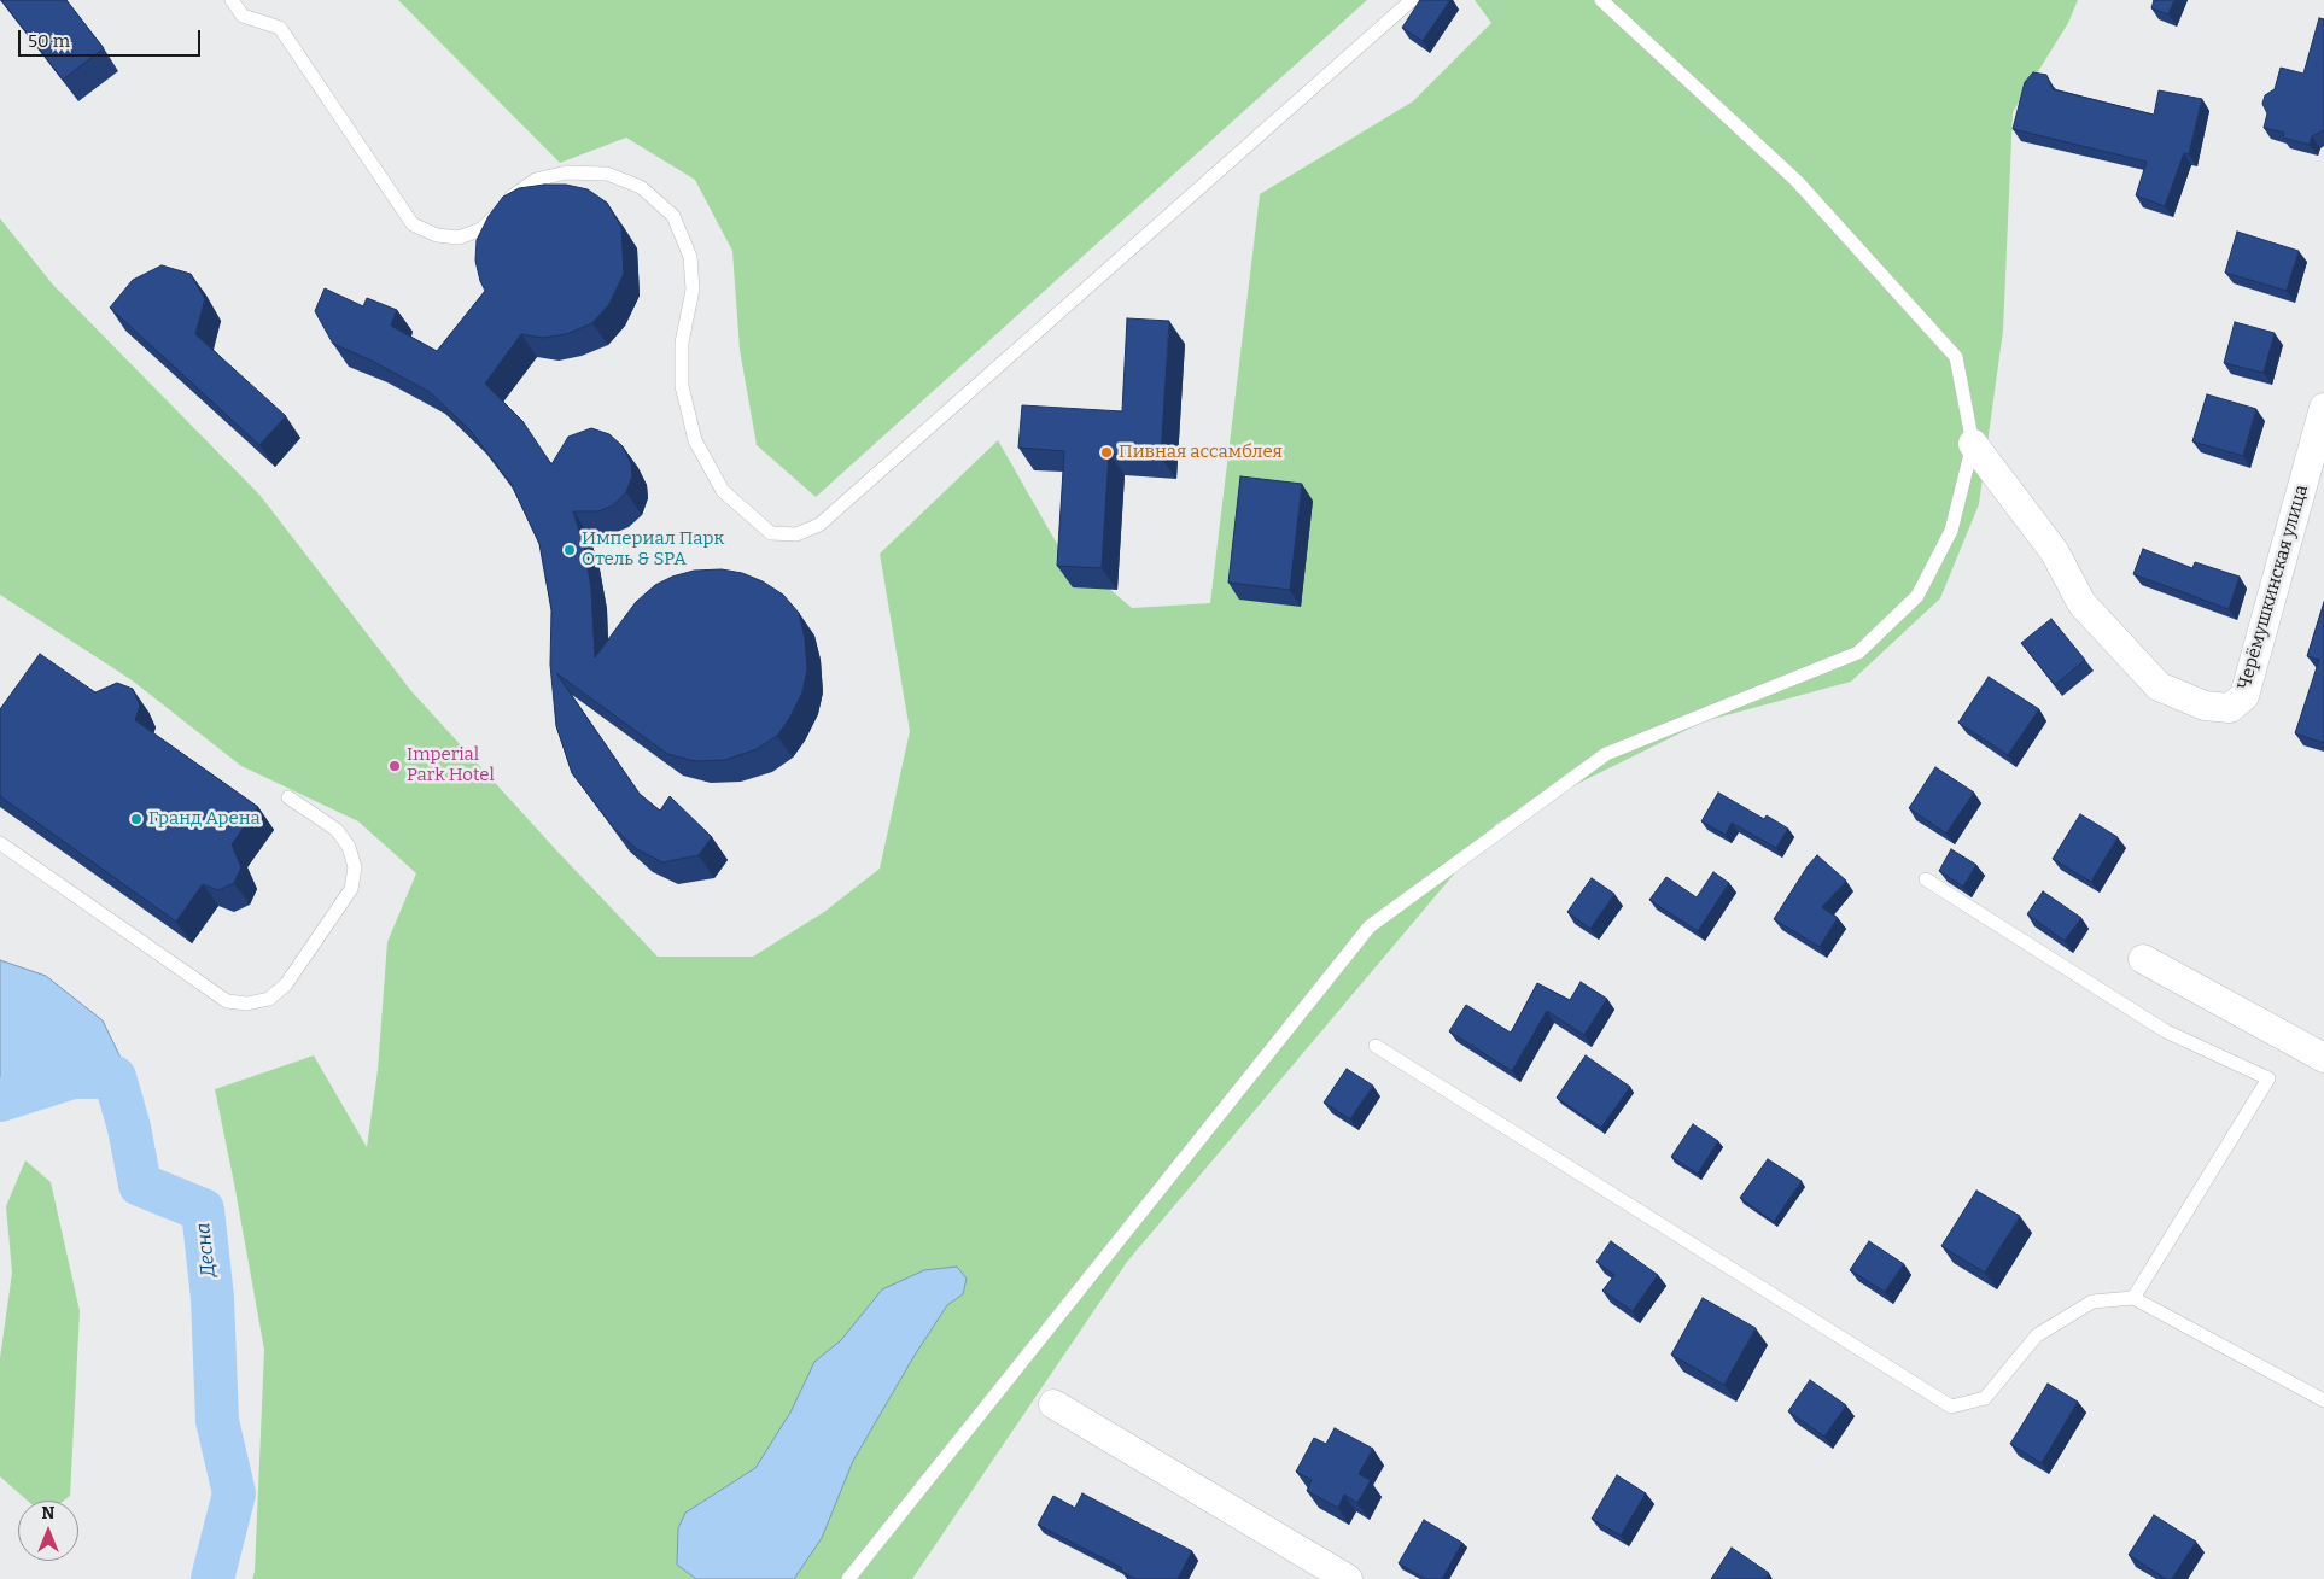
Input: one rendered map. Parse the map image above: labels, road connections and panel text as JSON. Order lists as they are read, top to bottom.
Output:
{
  "streets": {
    "street": ["Черёмушкинская улица"]
  },
  "water": ["Десна"],
  "places": [
    "Пивная ассамблея",
    "Империал Парк Отель & SPA",
    "Imperial Park Hotel",
    "Гранд Арена"
  ],
  "scale_bar": "50 m",
  "north": "top"
}
